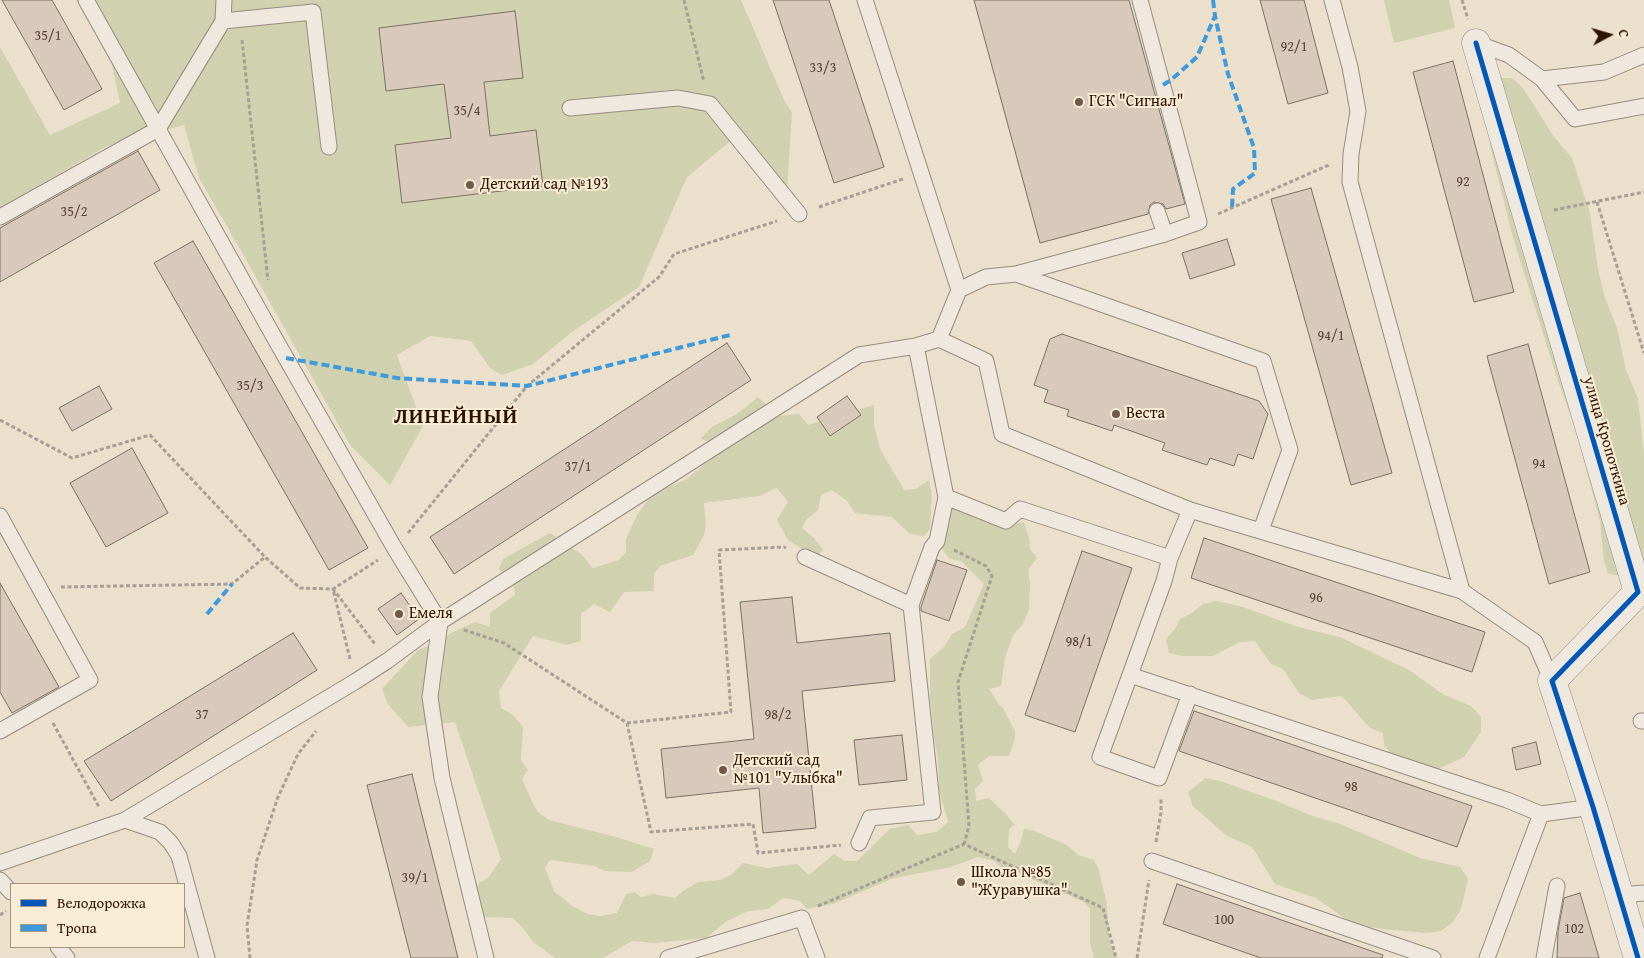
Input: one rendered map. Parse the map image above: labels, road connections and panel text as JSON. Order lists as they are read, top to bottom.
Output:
{
  "streets": {
    "street": ["улица Кропоткина"]
  },
  "districts": ["ЛИНЕЙНЫЙ"],
  "places": [
    "ГСК \"Сигнал\"",
    "Детский сад №193",
    "Веста",
    "Емеля",
    "Детский сад №101 \"Улыбка\"",
    "Школа №85 \"Журавушка\""
  ],
  "house_numbers": [
    "35/1",
    "92/1",
    "33/3",
    "35/4",
    "92",
    "35/2",
    "94/1",
    "35/3",
    "94",
    "37/1",
    "96",
    "98/1",
    "37",
    "98/2",
    "98",
    "39/1",
    "100",
    "102"
  ],
  "legend": ["Велодорожка", "Тропа"],
  "north": "right"
}
